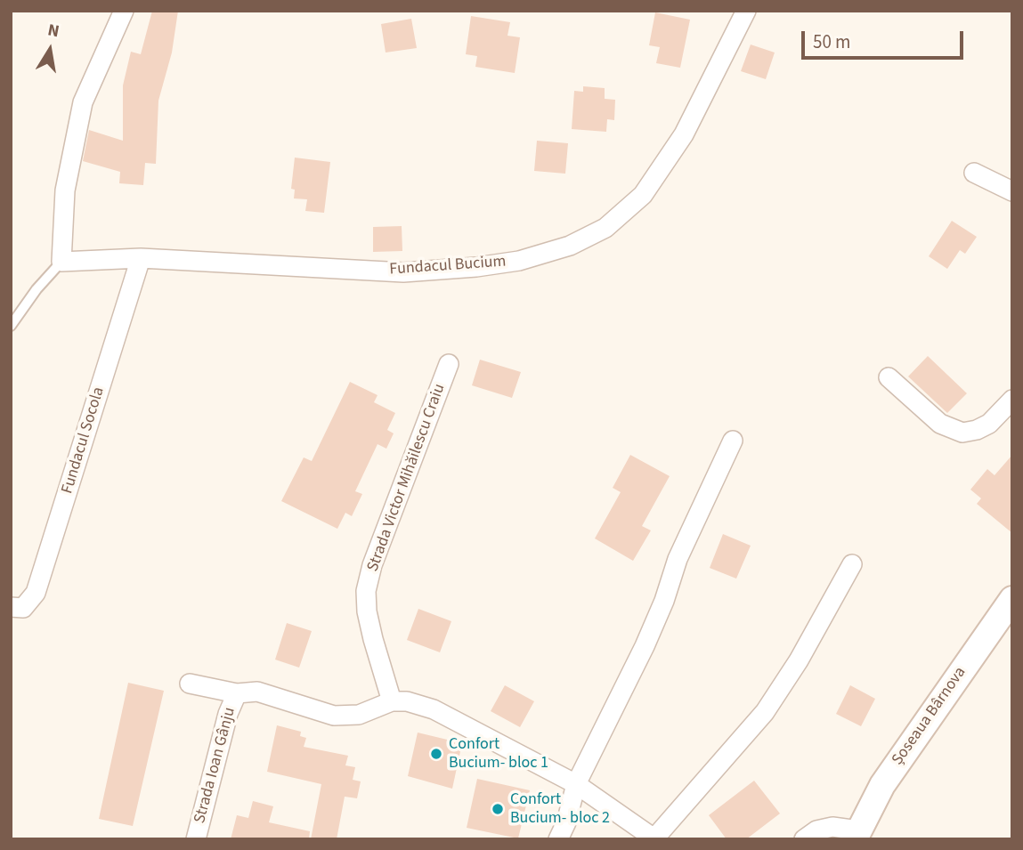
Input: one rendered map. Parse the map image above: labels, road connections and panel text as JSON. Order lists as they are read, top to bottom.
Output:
{
  "streets": {
    "main road": ["Șoseaua Bârnova"],
    "street": [
      "Fundacul Bucium",
      "Fundacul Socola",
      "Strada Victor Mihăilescu Craiu",
      "Strada Ioan Gânju"
    ]
  },
  "crossings": [
    ["Fundacul Bucium", "Fundacul Socola"]
  ],
  "places": ["Confort Bucium- bloc 1", "Confort Bucium- bloc 2"],
  "scale_bar": "50 m",
  "north": "top"
}
